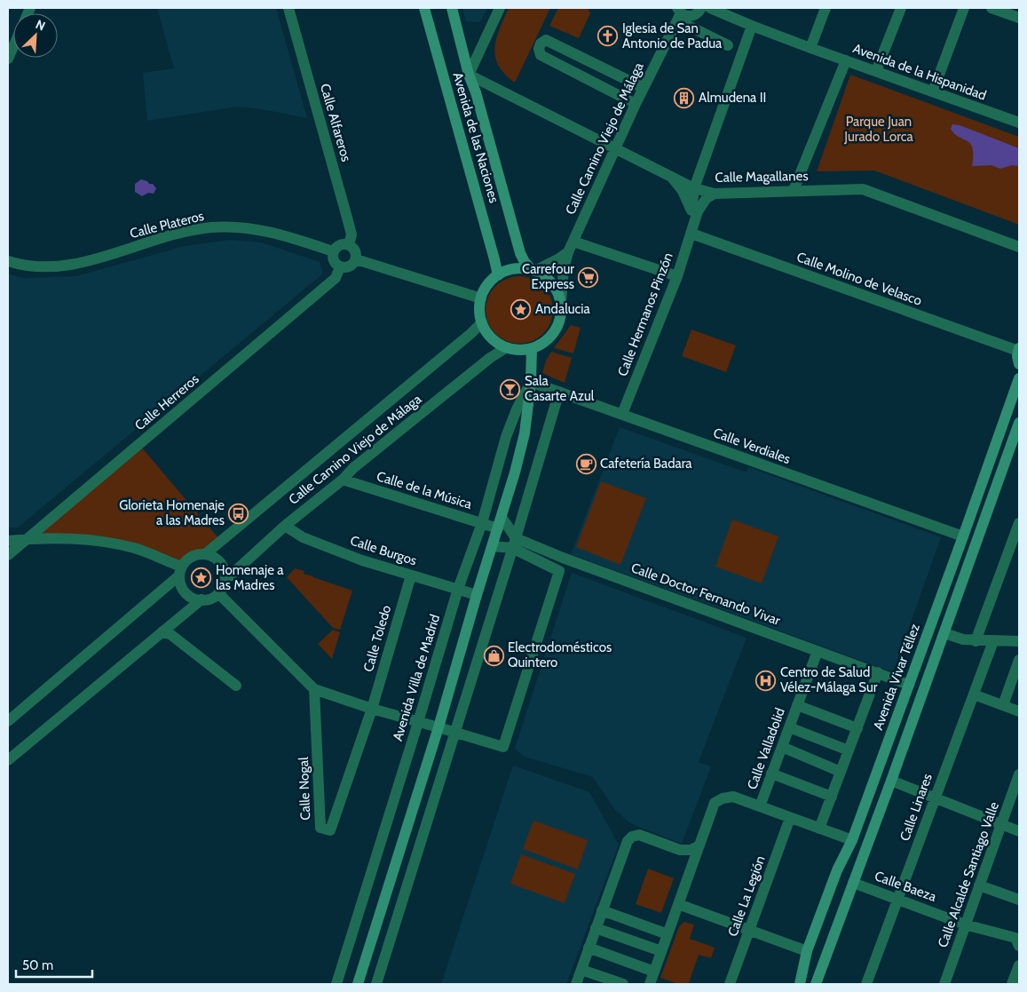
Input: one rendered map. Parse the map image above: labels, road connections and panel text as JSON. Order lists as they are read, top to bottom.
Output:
{
  "streets": {
    "street": [
      "Avenida de la Hispanidad",
      "Calle Alfareros",
      "Avenida de las Naciones",
      "Calle Camino Viejo de Málaga",
      "Calle Magallanes",
      "Calle Plateros",
      "Calle Molino de Velasco",
      "Calle Hermanos Pinzón",
      "Calle Herreros",
      "Calle Verdiales",
      "Calle de la Música",
      "Calle Burgos",
      "Calle Doctor Fernando Vivar",
      "Calle Toledo",
      "Avenida Vivar Téllez",
      "Avenida Villa de Madrid",
      "Calle Valladolid",
      "Calle Nogal",
      "Calle Linares",
      "Calle Alcalde Santiago Valle",
      "Calle Baeza",
      "Calle La Legión"
    ]
  },
  "crossings": [
    ["Calle Alfareros", "Calle Plateros"],
    ["Calle Alfareros", "Calle Herreros"],
    ["Avenida de las Naciones", "Calle Camino Viejo de Málaga"],
    ["Avenida de las Naciones", "Calle Magallanes"],
    ["Calle Camino Viejo de Málaga", "Calle Magallanes"],
    ["Calle Camino Viejo de Málaga", "Calle de la Música"],
    ["Calle Camino Viejo de Málaga", "Calle Burgos"],
    ["Calle Magallanes", "Calle Hermanos Pinzón"],
    ["Calle Plateros", "Calle Herreros"],
    ["Calle Molino de Velasco", "Calle Hermanos Pinzón"],
    ["Calle Hermanos Pinzón", "Calle Verdiales"],
    ["Calle Verdiales", "Avenida Vivar Téllez"],
    ["Calle Verdiales", "Avenida Villa de Madrid"],
    ["Calle de la Música", "Avenida Villa de Madrid"],
    ["Calle Burgos", "Calle Toledo"],
    ["Calle Burgos", "Avenida Villa de Madrid"],
    ["Calle Doctor Fernando Vivar", "Avenida Vivar Téllez"],
    ["Calle Doctor Fernando Vivar", "Calle Valladolid"],
    ["Calle Toledo", "Calle Nogal"],
    ["Calle Linares", "Calle Baeza"],
    ["Calle Alcalde Santiago Valle", "Calle Baeza"]
  ],
  "parks": ["Parque Juan Jurado Lorca"],
  "places": {
    "church": ["Iglesia de San Antonio de Padua"],
    "building": ["Almudena II"],
    "supermarket": ["Carrefour Express"],
    "place": ["Andalucia", "Homenaje a las Madres"],
    "bar": ["Sala Casarte Azul"],
    "cafe": ["Cafetería Badara"],
    "bus stop": ["Glorieta Homenaje a las Madres"],
    "shop": ["Electrodomésticos Quintero"],
    "hospital": ["Centro de Salud Vélez-Málaga Sur"]
  },
  "scale_bar": "50 m",
  "north": "top right"
}
